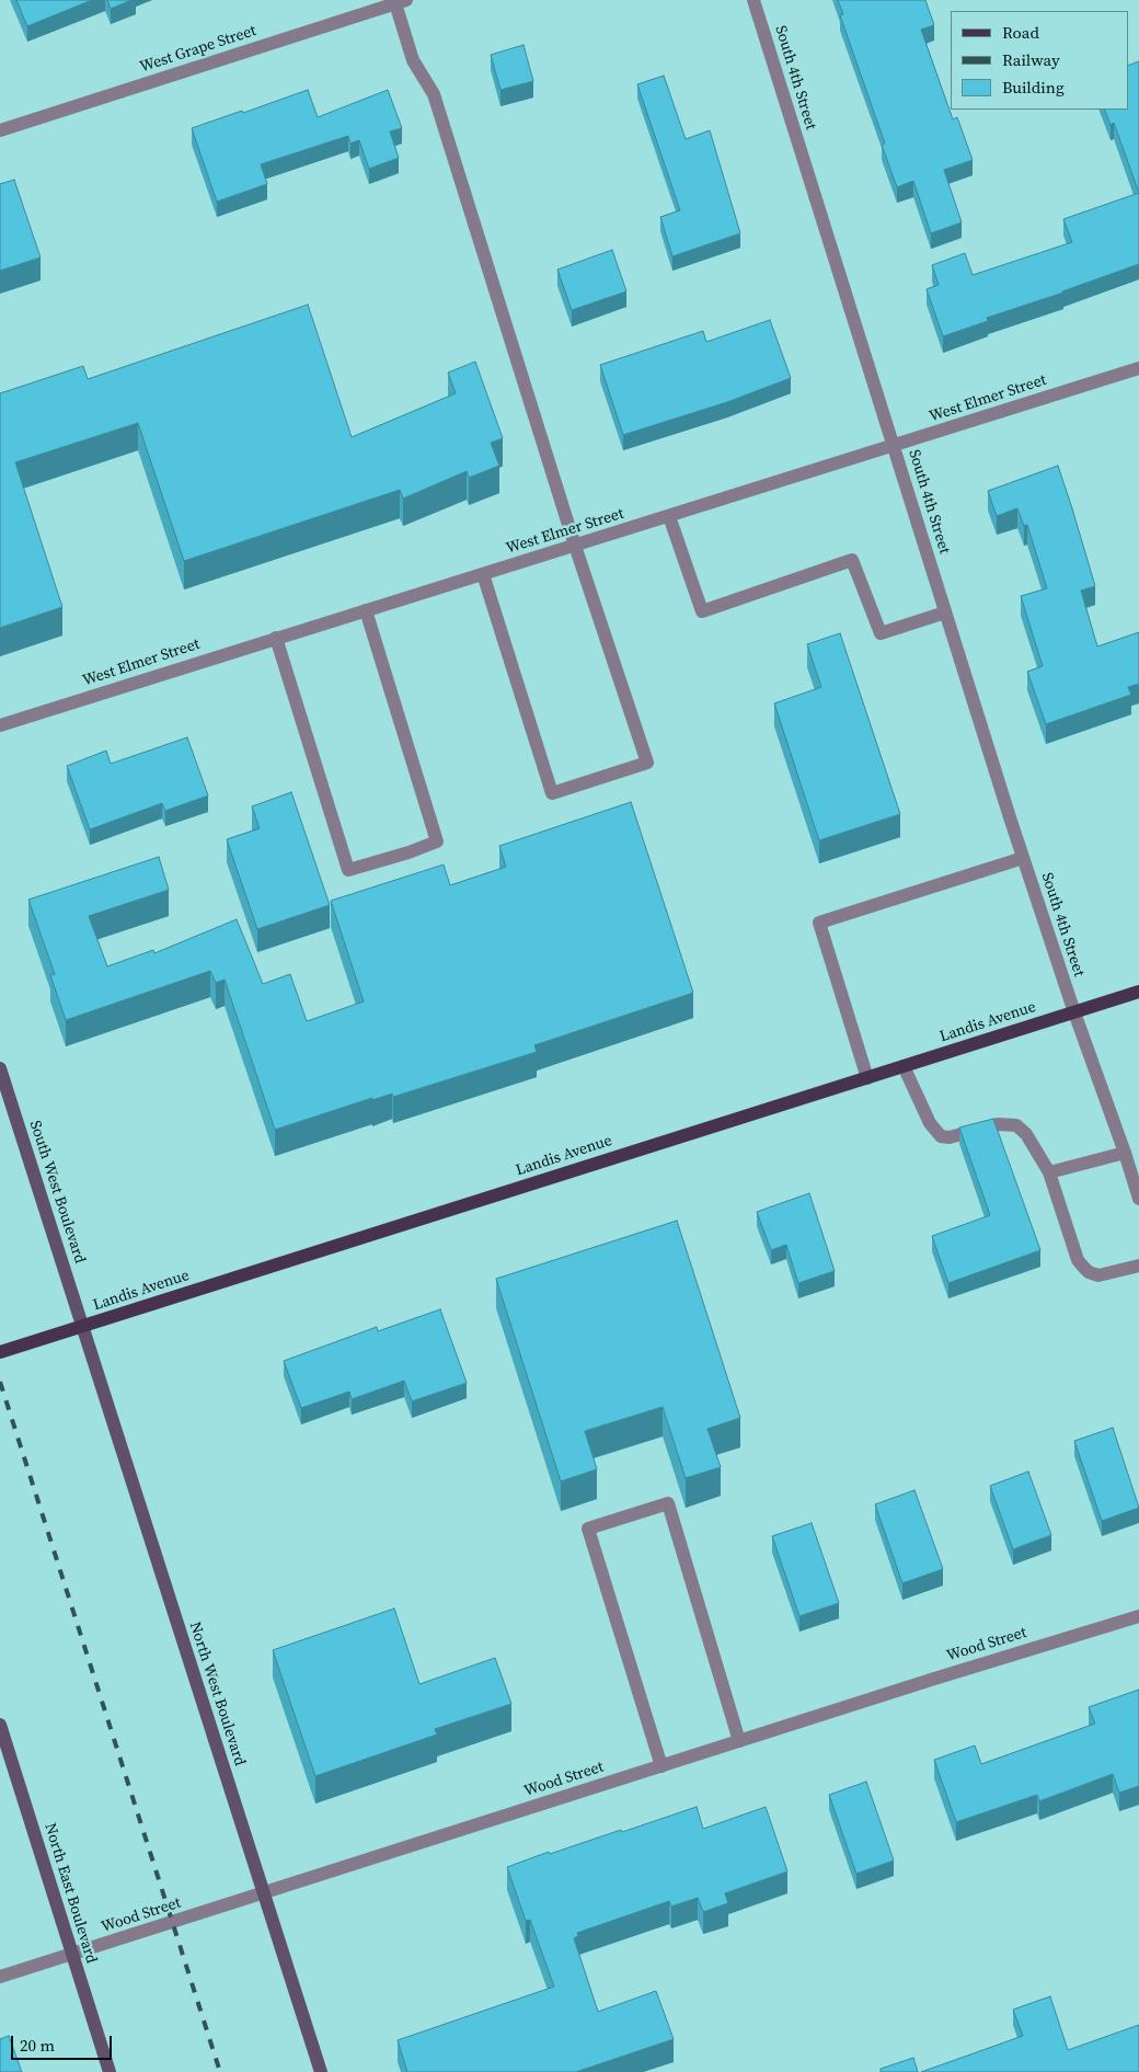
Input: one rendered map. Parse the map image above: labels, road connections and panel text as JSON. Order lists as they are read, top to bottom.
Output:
{
  "streets": {
    "main road": [
      "Landis Avenue",
      "South West Boulevard",
      "North West Boulevard",
      "North East Boulevard"
    ],
    "street": [
      "West Grape Street",
      "South 4th Street",
      "West Elmer Street",
      "Wood Street"
    ]
  },
  "crossings": [
    ["South 4th Street", "West Elmer Street"],
    ["South 4th Street", "Landis Avenue"],
    ["Landis Avenue", "South West Boulevard"],
    ["Landis Avenue", "North West Boulevard"],
    ["South West Boulevard", "North West Boulevard"],
    ["Wood Street", "North West Boulevard"],
    ["Wood Street", "North East Boulevard"]
  ],
  "legend": ["Road", "Railway", "Building"],
  "scale_bar": "20 m"
}
